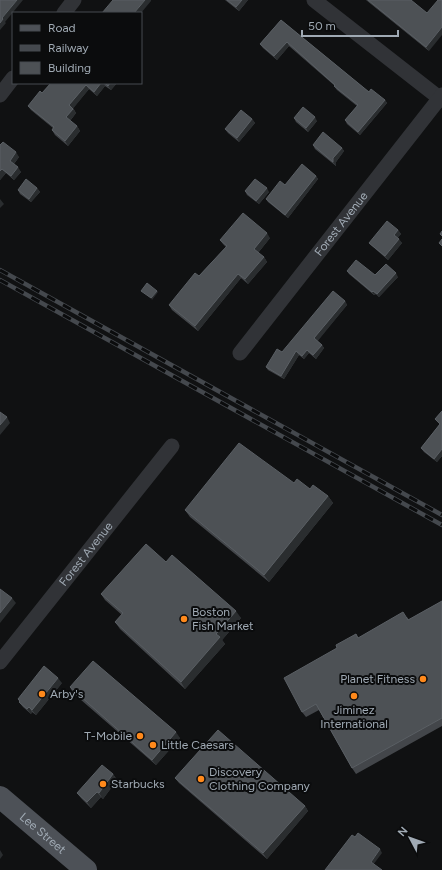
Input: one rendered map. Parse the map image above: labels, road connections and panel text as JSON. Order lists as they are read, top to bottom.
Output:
{
  "streets": {
    "main road": ["Lee Street"],
    "street": ["Forest Avenue"]
  },
  "places": [
    "Boston Fish Market",
    "Planet Fitness",
    "Arby's",
    "Jiminez International",
    "T-Mobile",
    "Little Caesars",
    "Discovery Clothing Company",
    "Starbucks"
  ],
  "legend": ["Road", "Railway", "Building"],
  "scale_bar": "50 m",
  "north": "top left"
}
